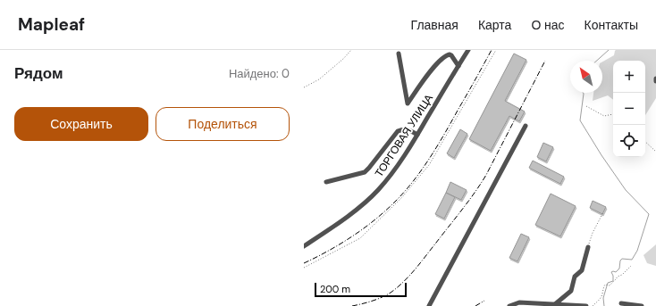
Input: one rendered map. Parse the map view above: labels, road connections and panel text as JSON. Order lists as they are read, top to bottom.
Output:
{
  "streets": {
    "street": ["ТОРГОВАЯ УЛИЦА"]
  },
  "scale_bar": "200 m",
  "north": "top left",
  "page": {
    "header": "Mapleaf",
    "nav": [
      "Главная",
      "Карта",
      "О нас",
      "Контакты"
    ],
    "heading": ["Рядом", "Найдено: 0"],
    "map_buttons": ["+", "−"],
    "buttons": ["Сохранить", "Поделиться"],
    "scale": "200 m"
  }
}
